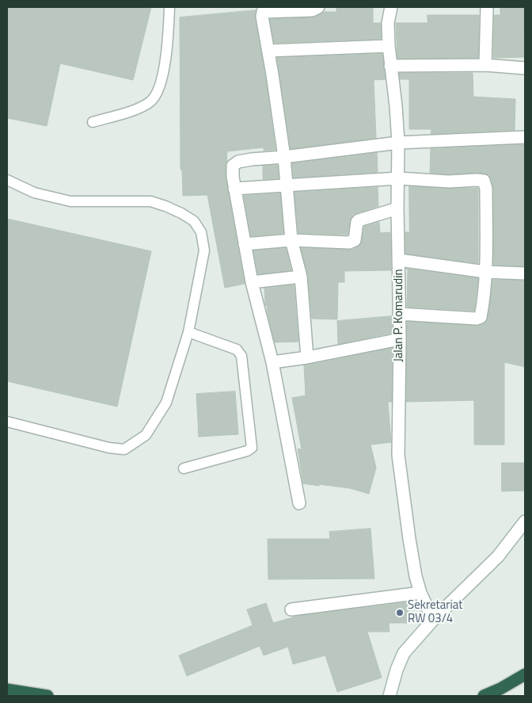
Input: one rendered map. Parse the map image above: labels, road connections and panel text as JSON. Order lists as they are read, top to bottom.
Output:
{
  "streets": {
    "street": ["Jalan P. Komarudin"]
  },
  "places": ["Sekretariat RW 03/4"]
}
